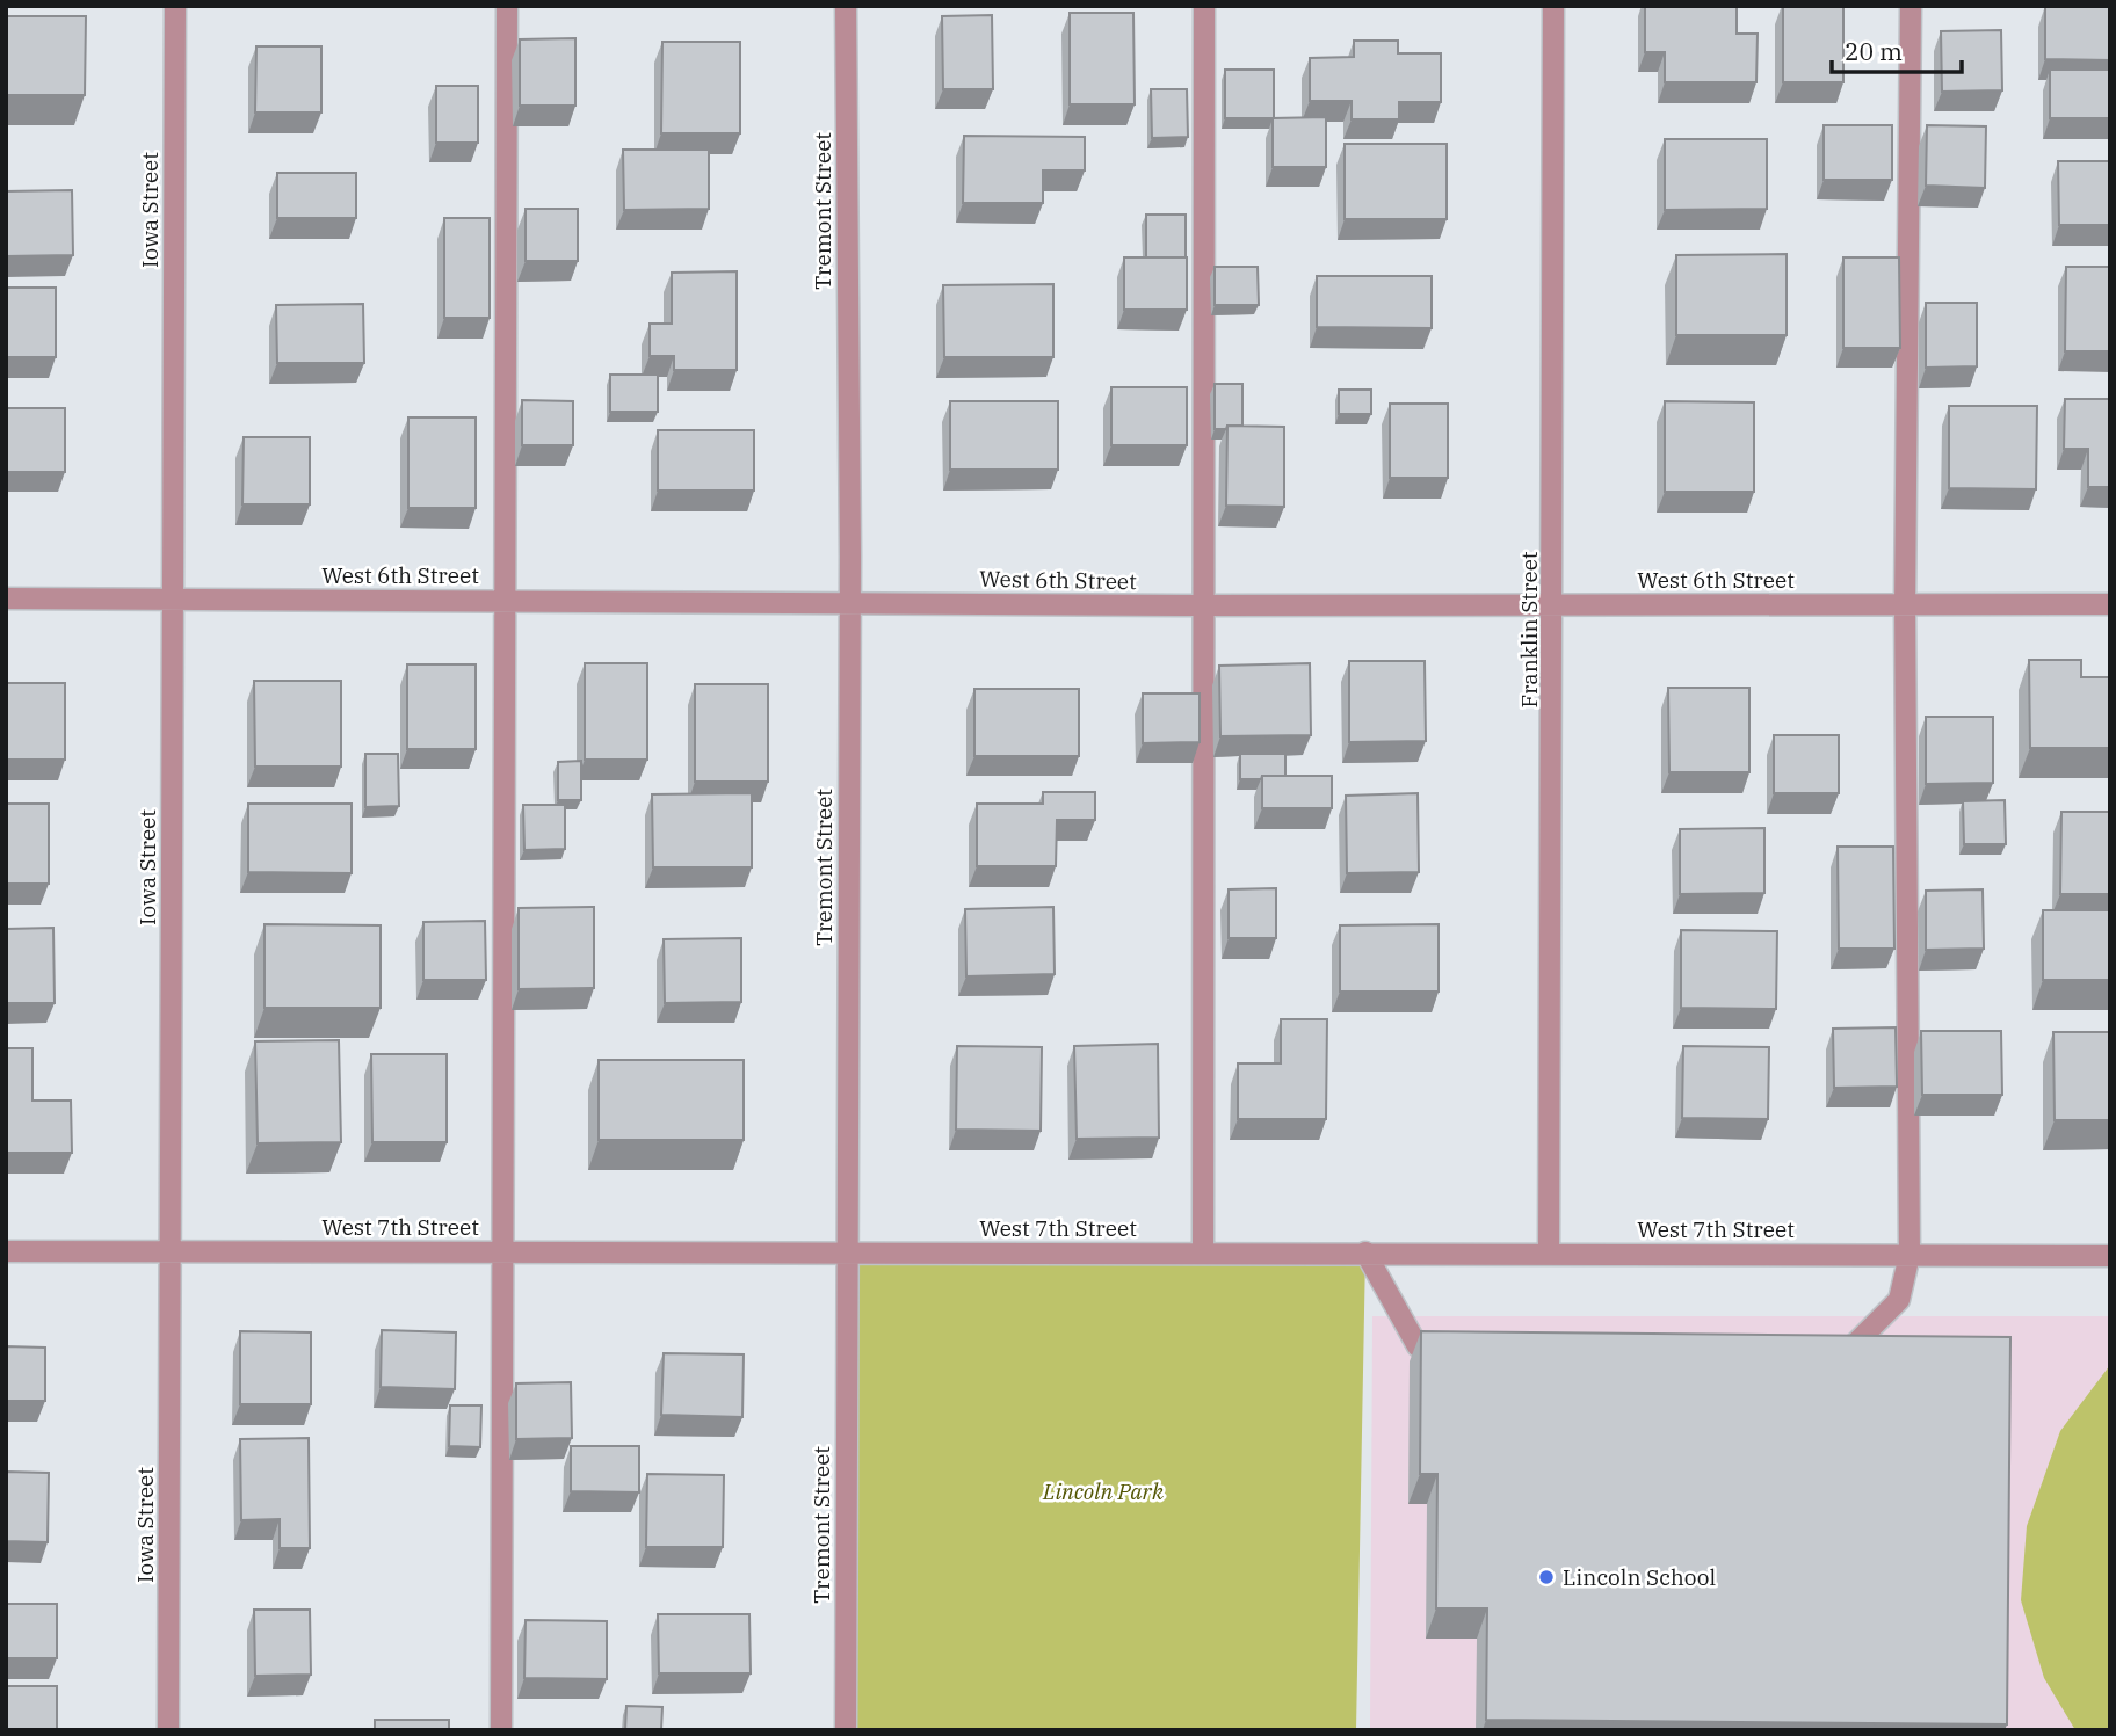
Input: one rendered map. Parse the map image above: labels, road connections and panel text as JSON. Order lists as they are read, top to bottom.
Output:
{
  "streets": {
    "street": [
      "Iowa Street",
      "Tremont Street",
      "West 6th Street",
      "Franklin Street",
      "West 7th Street"
    ]
  },
  "crossings": [
    ["Iowa Street", "West 6th Street"],
    ["Iowa Street", "West 7th Street"],
    ["Tremont Street", "West 6th Street"],
    ["Tremont Street", "West 7th Street"],
    ["West 6th Street", "Franklin Street"],
    ["Franklin Street", "West 7th Street"]
  ],
  "parks": ["Lincoln Park"],
  "places": ["Lincoln School"],
  "scale_bar": "20 m"
}
